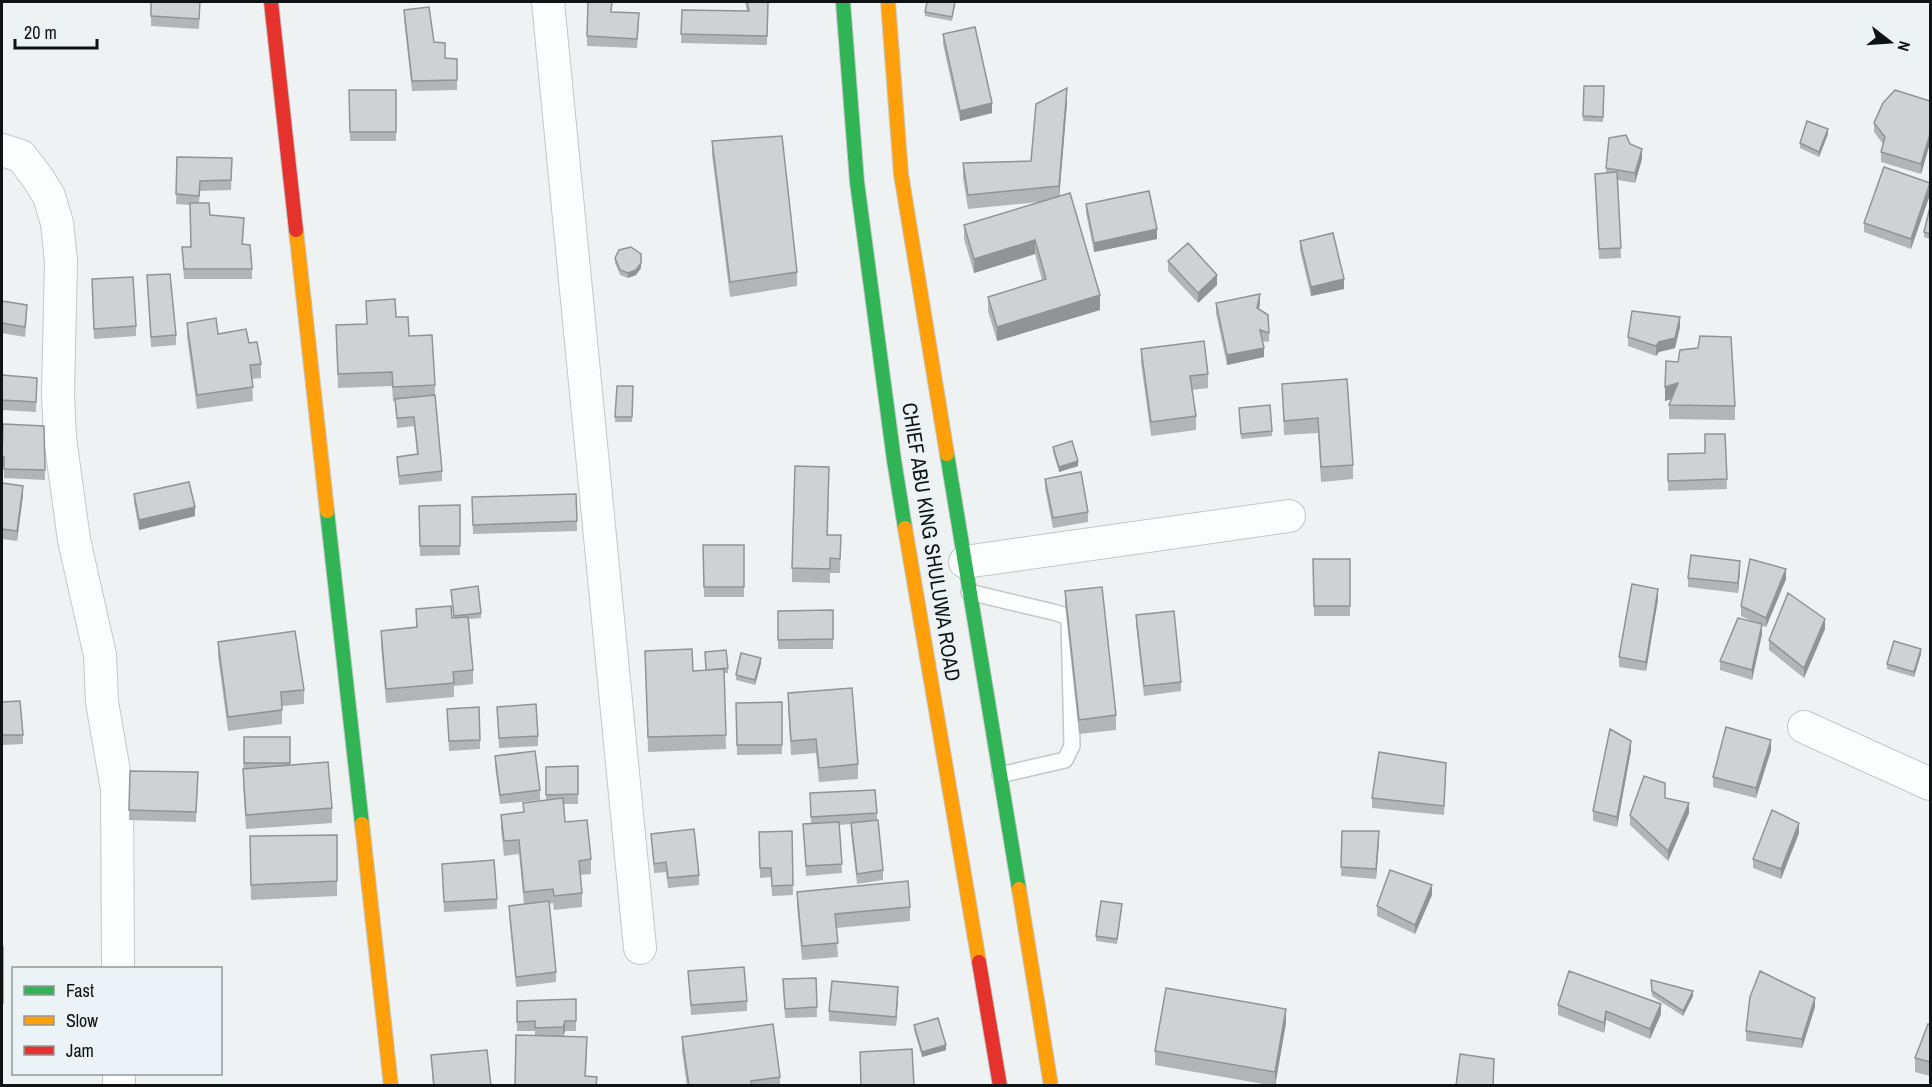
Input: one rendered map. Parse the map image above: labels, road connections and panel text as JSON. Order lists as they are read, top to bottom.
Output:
{
  "streets": {
    "street": ["CHIEF ABU KING SHULUWA ROAD"]
  },
  "legend": ["Fast", "Slow", "Jam"],
  "scale_bar": "20 m",
  "north": "right"
}
